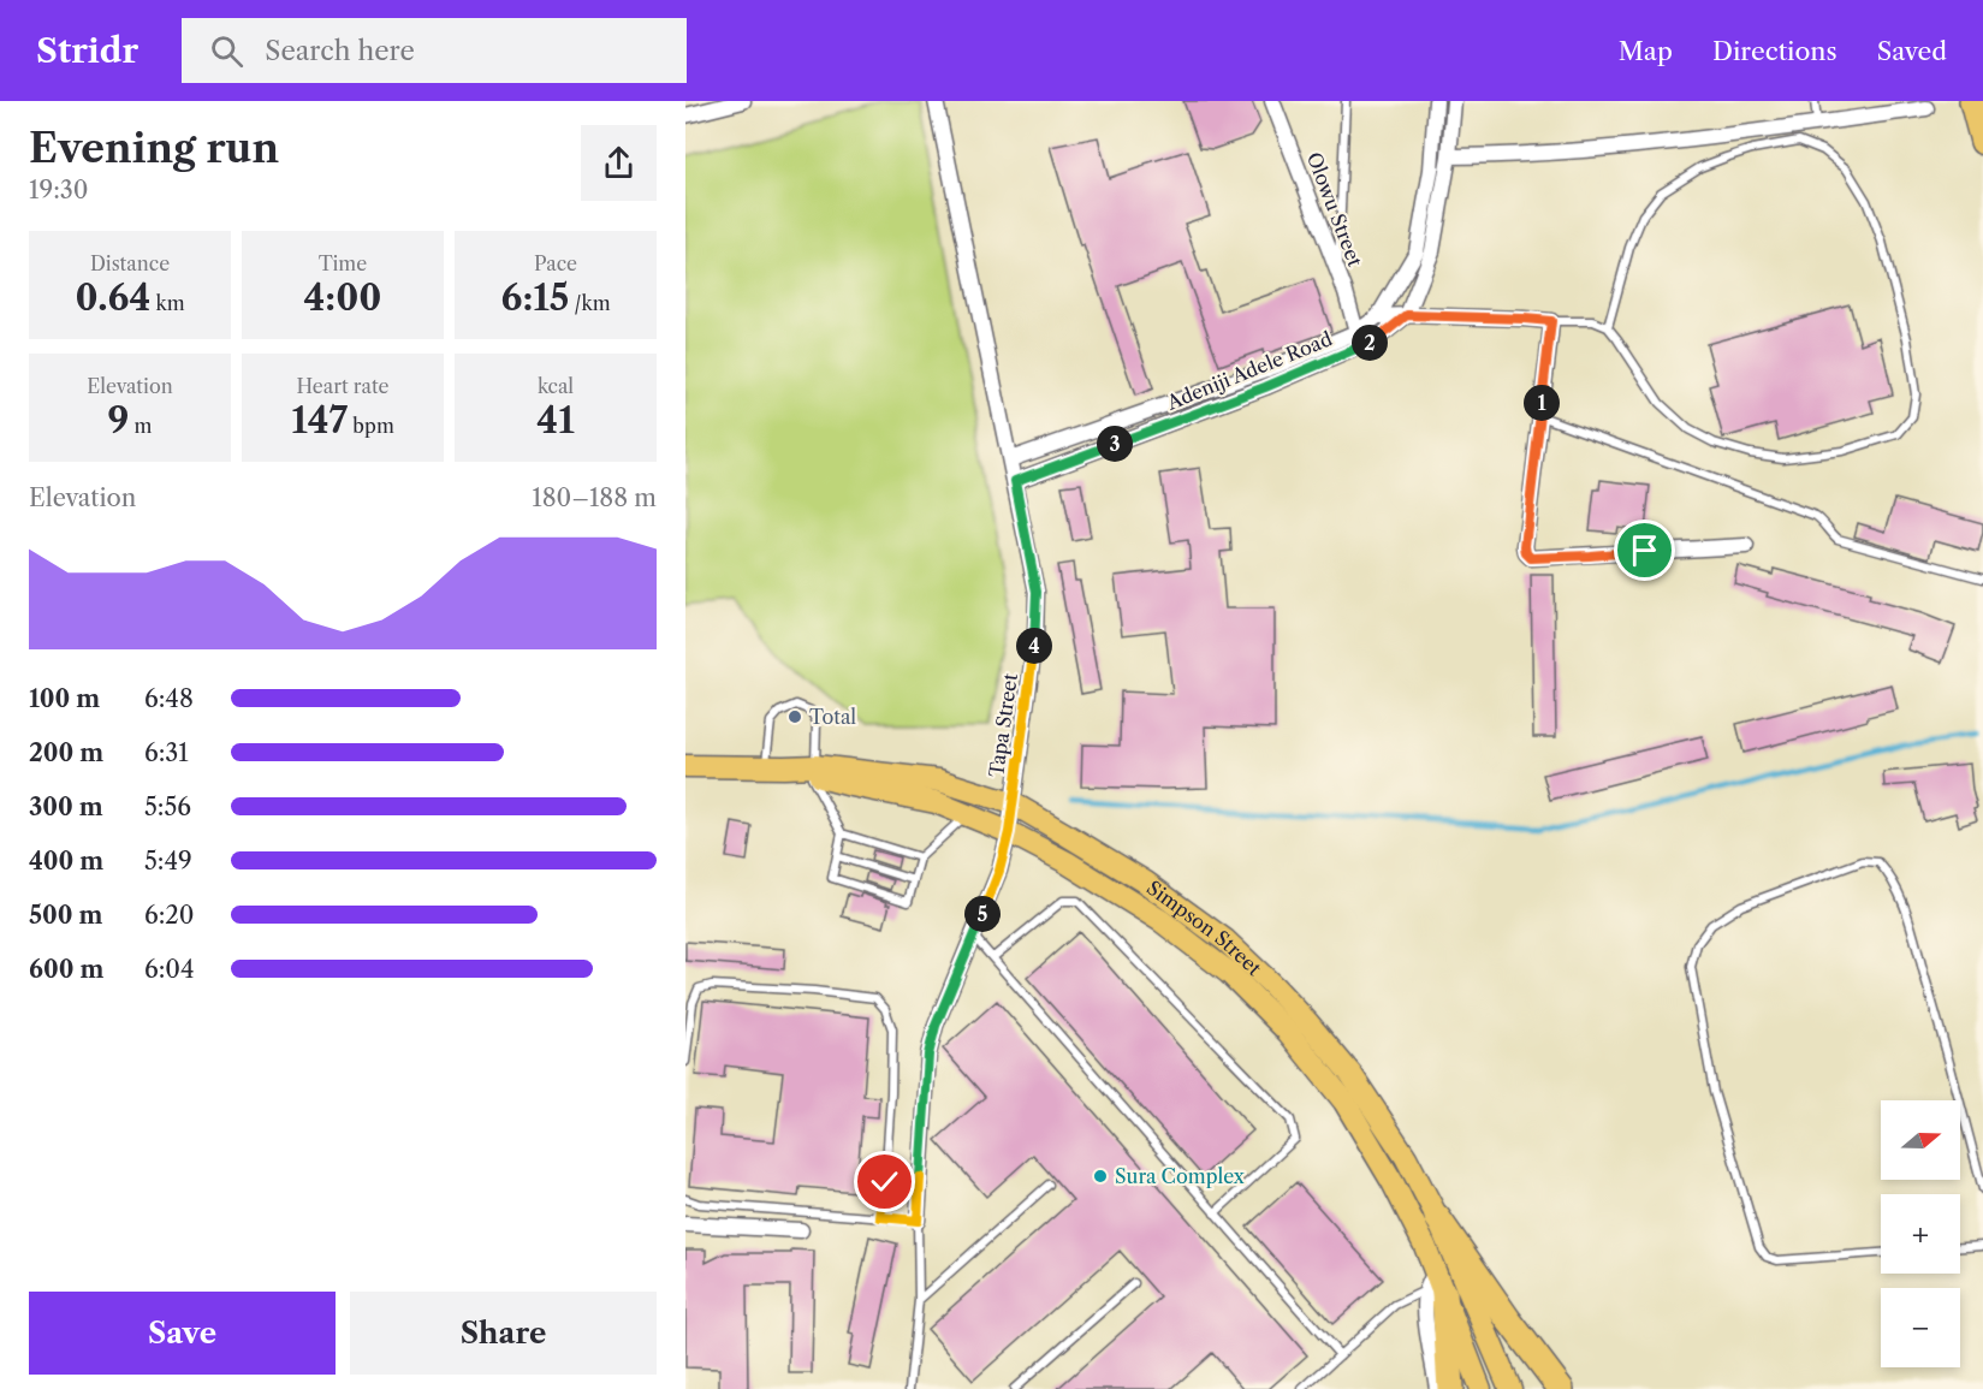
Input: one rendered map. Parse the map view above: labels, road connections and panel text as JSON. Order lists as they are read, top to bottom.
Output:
{
  "streets": {
    "main road": ["Simpson Street"],
    "street": ["Olowu Street", "Adeniji Adele Road", "Tapa Street"]
  },
  "crossings": [
    ["Olowu Street", "Adeniji Adele Road"],
    ["Adeniji Adele Road", "Tapa Street"],
    ["Tapa Street", "Simpson Street"]
  ],
  "places": ["Total", "Sura Complex"],
  "north": "right",
  "page": {
    "header": "Stridr",
    "search": "Search here",
    "nav": ["Map", "Directions", "Saved"],
    "heading": ["Evening run", "19:30"],
    "stats": [
      ["Distance", "0.64 km"],
      ["Time", "4:00"],
      ["Pace", "6:15 /km"],
      ["Elevation", "9 m"],
      ["Heart rate", "147 bpm"],
      ["kcal", "41"]
    ],
    "pins": [
      "2",
      "1",
      "3",
      "4",
      "5"
    ],
    "chart": ["Elevation", "180–188 m"],
    "list": [
      {
        "name": "100 m",
        "note": "6:48"
      },
      {
        "name": "200 m",
        "note": "6:31"
      },
      {
        "name": "300 m",
        "note": "5:56"
      },
      {
        "name": "400 m",
        "note": "5:49"
      },
      {
        "name": "500 m",
        "note": "6:20"
      },
      {
        "name": "600 m",
        "note": "6:04"
      }
    ],
    "map_buttons": ["+", "−"],
    "buttons": ["Save", "Share"]
  }
}
